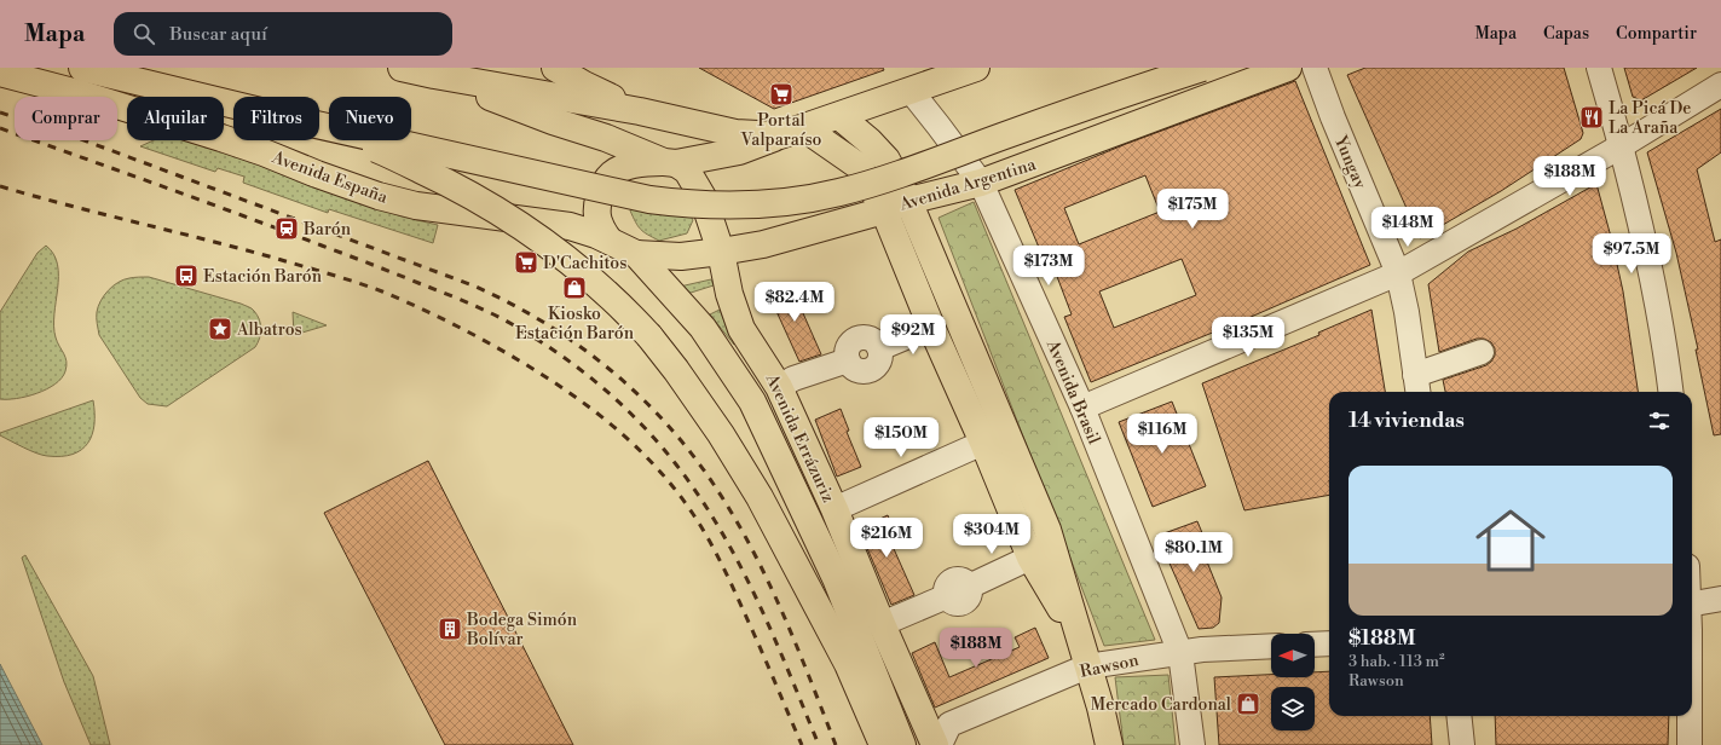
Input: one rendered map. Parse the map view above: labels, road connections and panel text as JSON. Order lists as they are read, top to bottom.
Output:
{
  "streets": {
    "main road": ["Avenida España", "Avenida Argentina", "Avenida Errázuriz"],
    "street": ["Yungay", "Avenida Brasil", "Rawson"]
  },
  "crossings": [
    ["Avenida España", "Avenida Argentina"],
    ["Avenida España", "Avenida Errázuriz"],
    ["Avenida Argentina", "Avenida Brasil"],
    ["Avenida Argentina", "Avenida Errázuriz"],
    ["Avenida Brasil", "Rawson"],
    ["Avenida Errázuriz", "Rawson"]
  ],
  "places": {
    "supermarket": ["Portal Valparaíso", "D'Cachitos"],
    "restaurant": ["La Picá De La Araña"],
    "station": ["Barón"],
    "bus stop": ["Estación Barón"],
    "shop": ["Kiosko Estación Barón", "Mercado Cardonal"],
    "place": ["Albatros"],
    "building": ["Bodega Simón Bolívar"]
  },
  "north": "left",
  "page": {
    "header": "Mapa",
    "search": "Buscar aquí",
    "nav": ["Mapa", "Capas", "Compartir"],
    "chip": [
      "Comprar",
      "Alquilar",
      "Filtros",
      "Nuevo"
    ],
    "price": [
      "$188M",
      "$175M",
      "$148M",
      "$97.5M",
      "$173M",
      "$82.4M",
      "$92M",
      "$135M",
      "$116M",
      "$150M",
      "$304M",
      "$216M",
      "$80.1M",
      "$188M"
    ],
    "heading": "14 viviendas",
    "list": [
      {
        "name": "$188M",
        "note": "3 hab. · 113 m² · Rawson"
      }
    ]
  }
}
